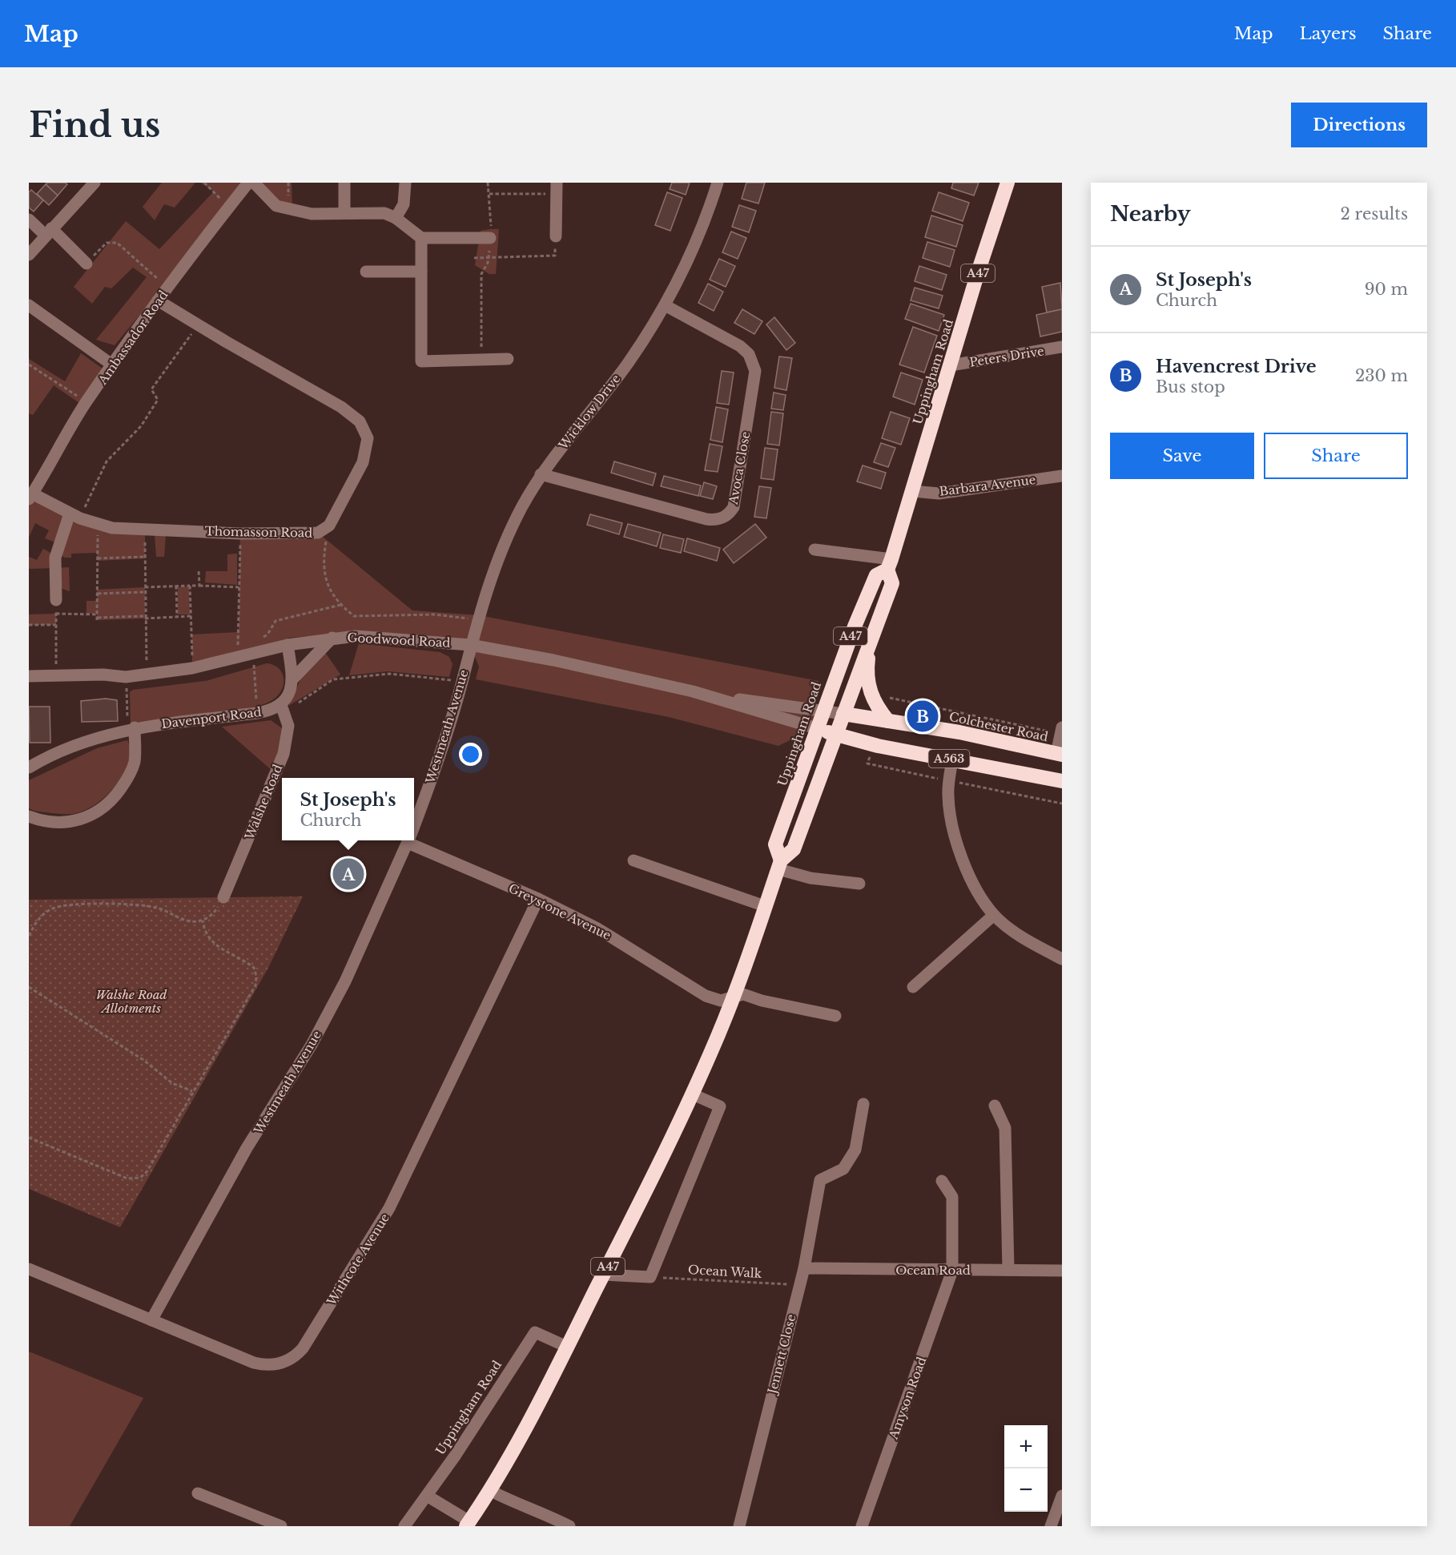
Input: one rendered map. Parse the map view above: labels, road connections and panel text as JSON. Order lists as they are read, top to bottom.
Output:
{
  "streets": {
    "highway": [
      "A47",
      "Uppingham Road",
      "Colchester Road",
      "A563"
    ],
    "street": [
      "Ambassador Road",
      "Peters Drive",
      "Wicklow Drive",
      "Avoca Close",
      "Barbara Avenue",
      "Thomasson Road",
      "Goodwood Road",
      "Davenport Road",
      "Westmeath Avenue",
      "Walshe Road",
      "Greystone Avenue",
      "Withcote Avenue",
      "Ocean Road",
      "Jennett Close",
      "Amyson Road"
    ],
    "path": ["Ocean Walk"]
  },
  "crossings": [
    ["Ambassador Road", "Thomasson Road"],
    ["Peters Drive", "Uppingham Road"],
    ["Uppingham Road", "Barbara Avenue"],
    ["Uppingham Road", "Goodwood Road"],
    ["Uppingham Road", "Colchester Road"],
    ["Uppingham Road", "A563"],
    ["Uppingham Road", "Greystone Avenue"],
    ["Wicklow Drive", "Avoca Close"],
    ["Wicklow Drive", "Goodwood Road"],
    ["Wicklow Drive", "Westmeath Avenue"],
    ["Goodwood Road", "Westmeath Avenue"],
    ["Goodwood Road", "Colchester Road"],
    ["Goodwood Road", "A563"],
    ["Davenport Road", "Walshe Road"],
    ["Westmeath Avenue", "Withcote Avenue"],
    ["Greystone Avenue", "Withcote Avenue"],
    ["Ocean Road", "Jennett Close"],
    ["Ocean Road", "Amyson Road"],
    ["Ocean Walk", "Jennett Close"]
  ],
  "parks": ["Walshe Road Allotments"],
  "page": {
    "header": "Map",
    "nav": ["Map", "Layers", "Share"],
    "buttons": [
      "Directions",
      ["Save", "Share"]
    ],
    "title": "Find us",
    "heading": ["Nearby", "2 results"],
    "list": [
      {
        "mark": "A",
        "name": "St Joseph's",
        "note": "Church",
        "value": "90 m"
      },
      {
        "mark": "B",
        "name": "Havencrest Drive",
        "note": "Bus stop",
        "value": "230 m"
      }
    ],
    "pins": ["B", "A"],
    "popup": ["St Joseph's", "Church"],
    "map_buttons": ["+", "−"]
  }
}
